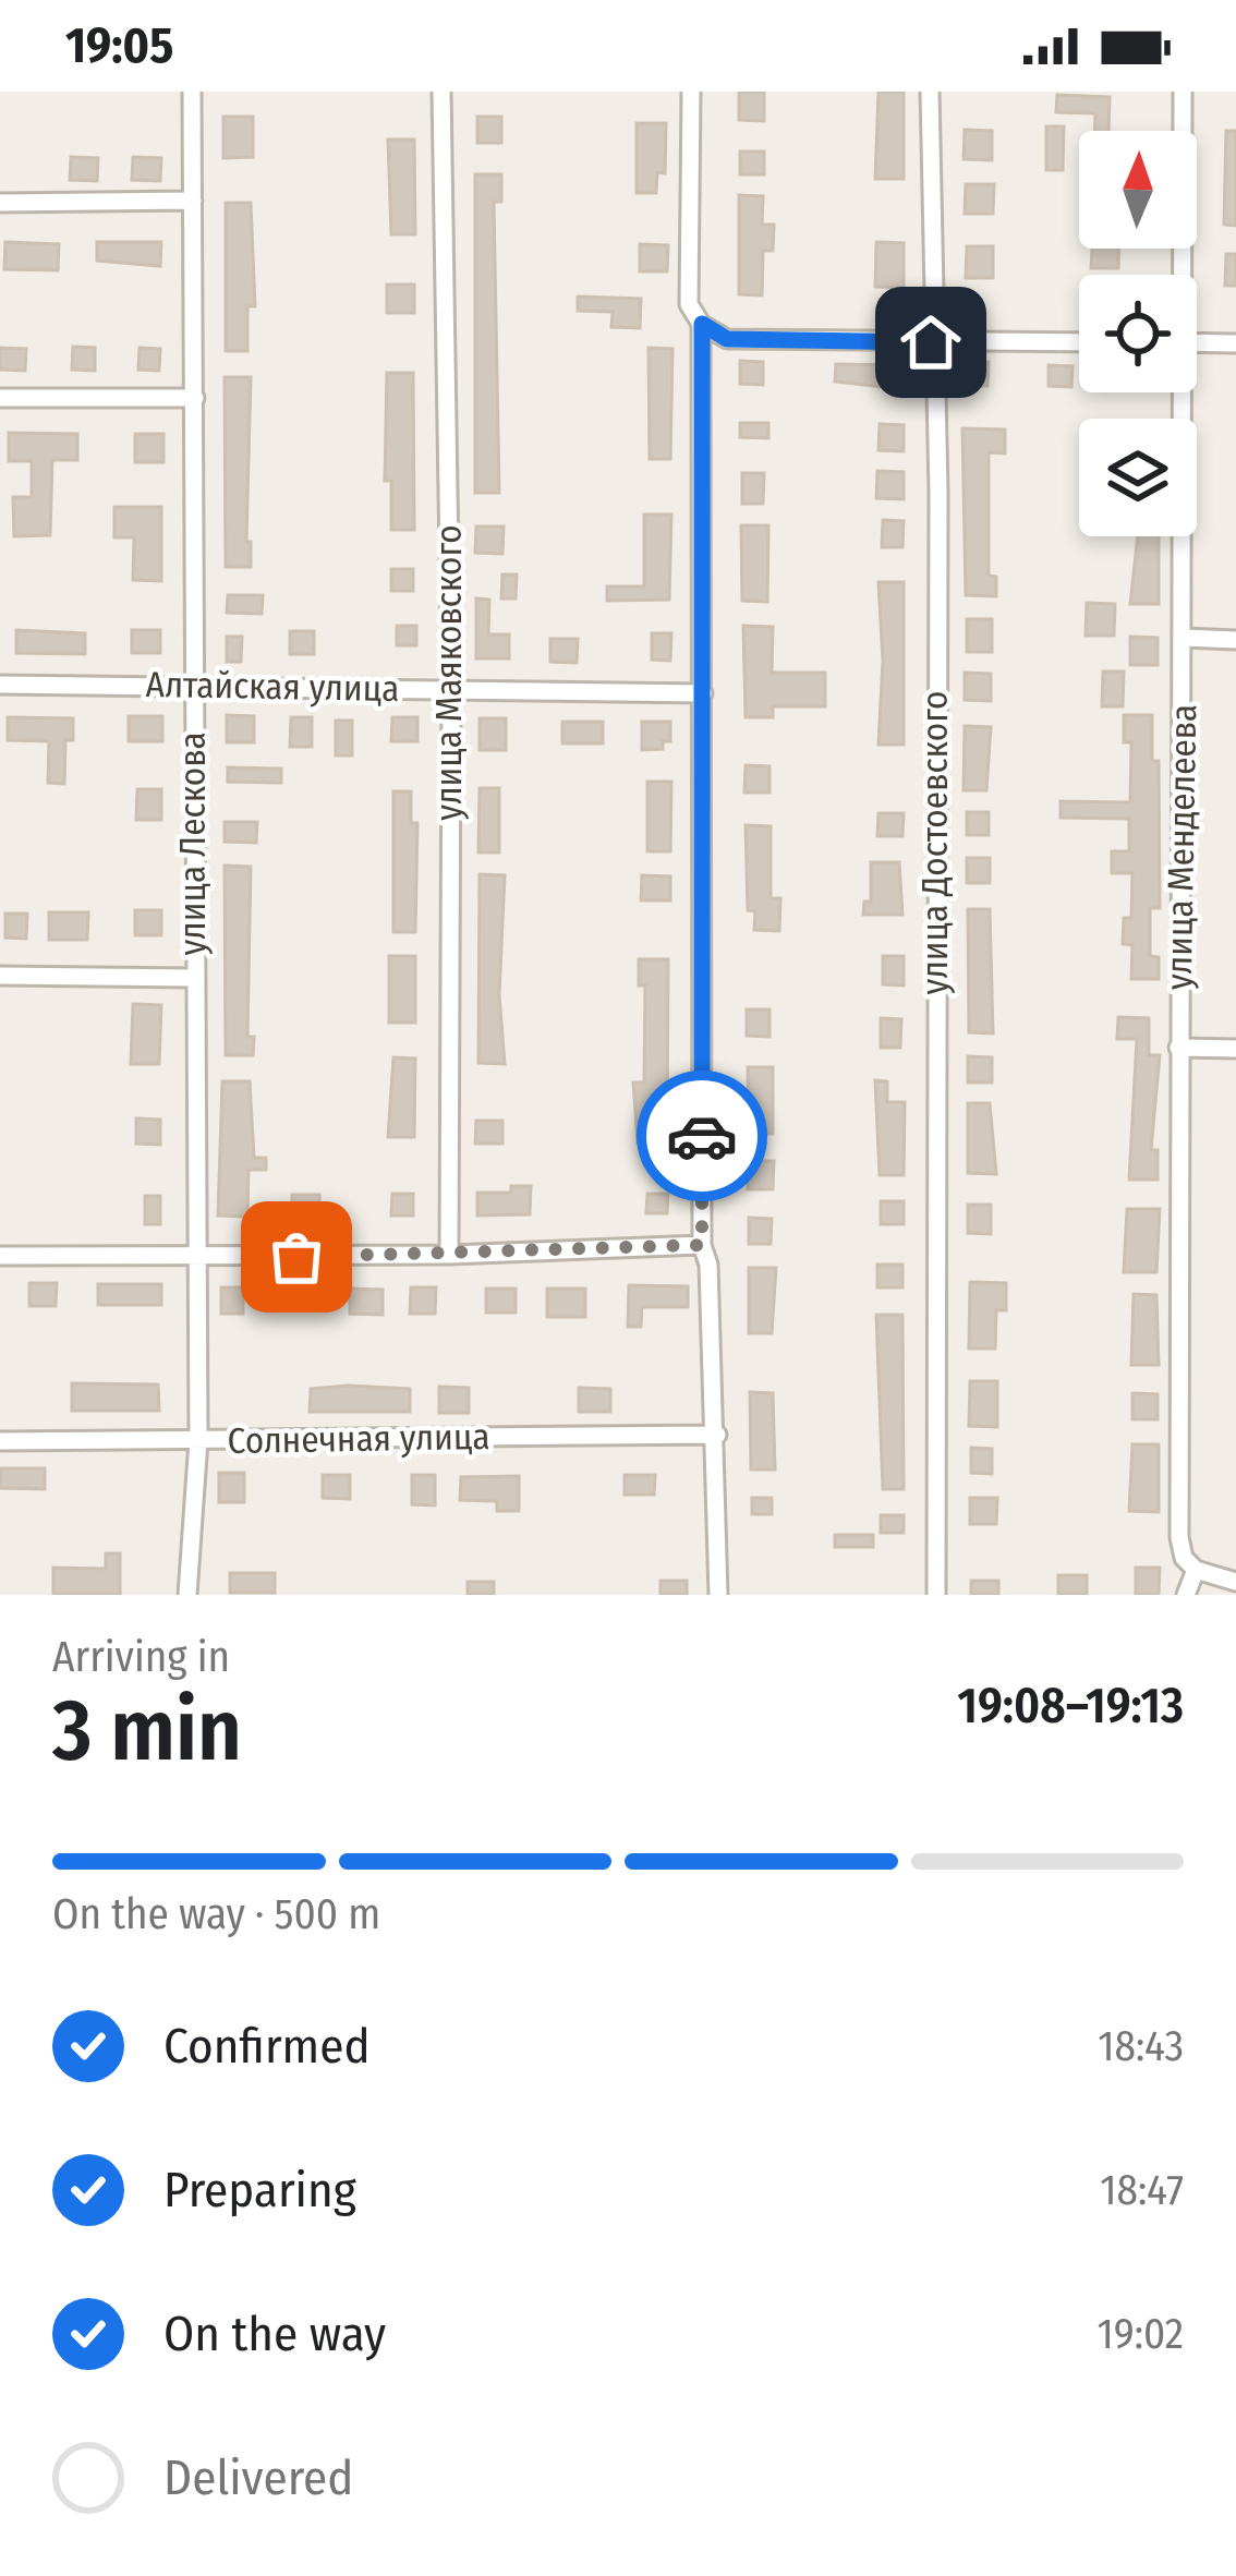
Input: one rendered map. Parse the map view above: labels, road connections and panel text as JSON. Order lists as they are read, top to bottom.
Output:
{
  "streets": {
    "street": [
      "улица Маяковского",
      "Алтайская улица",
      "улица Достоевского",
      "улица Лескова",
      "улица Менделеева",
      "Солнечная улица"
    ]
  },
  "crossings": [
    ["улица Маяковского", "Алтайская улица"],
    ["Алтайская улица", "улица Лескова"],
    ["улица Лескова", "Солнечная улица"]
  ],
  "north": "top",
  "page": {
    "status": "19:05",
    "heading": ["3 min", "Arriving in", "19:08–19:13"],
    "bar": "On the way · 500 m",
    "list": [
      ["Confirmed", "18:43"],
      ["Preparing", "18:47"],
      ["On the way", "19:02"],
      "Delivered"
    ]
  }
}
